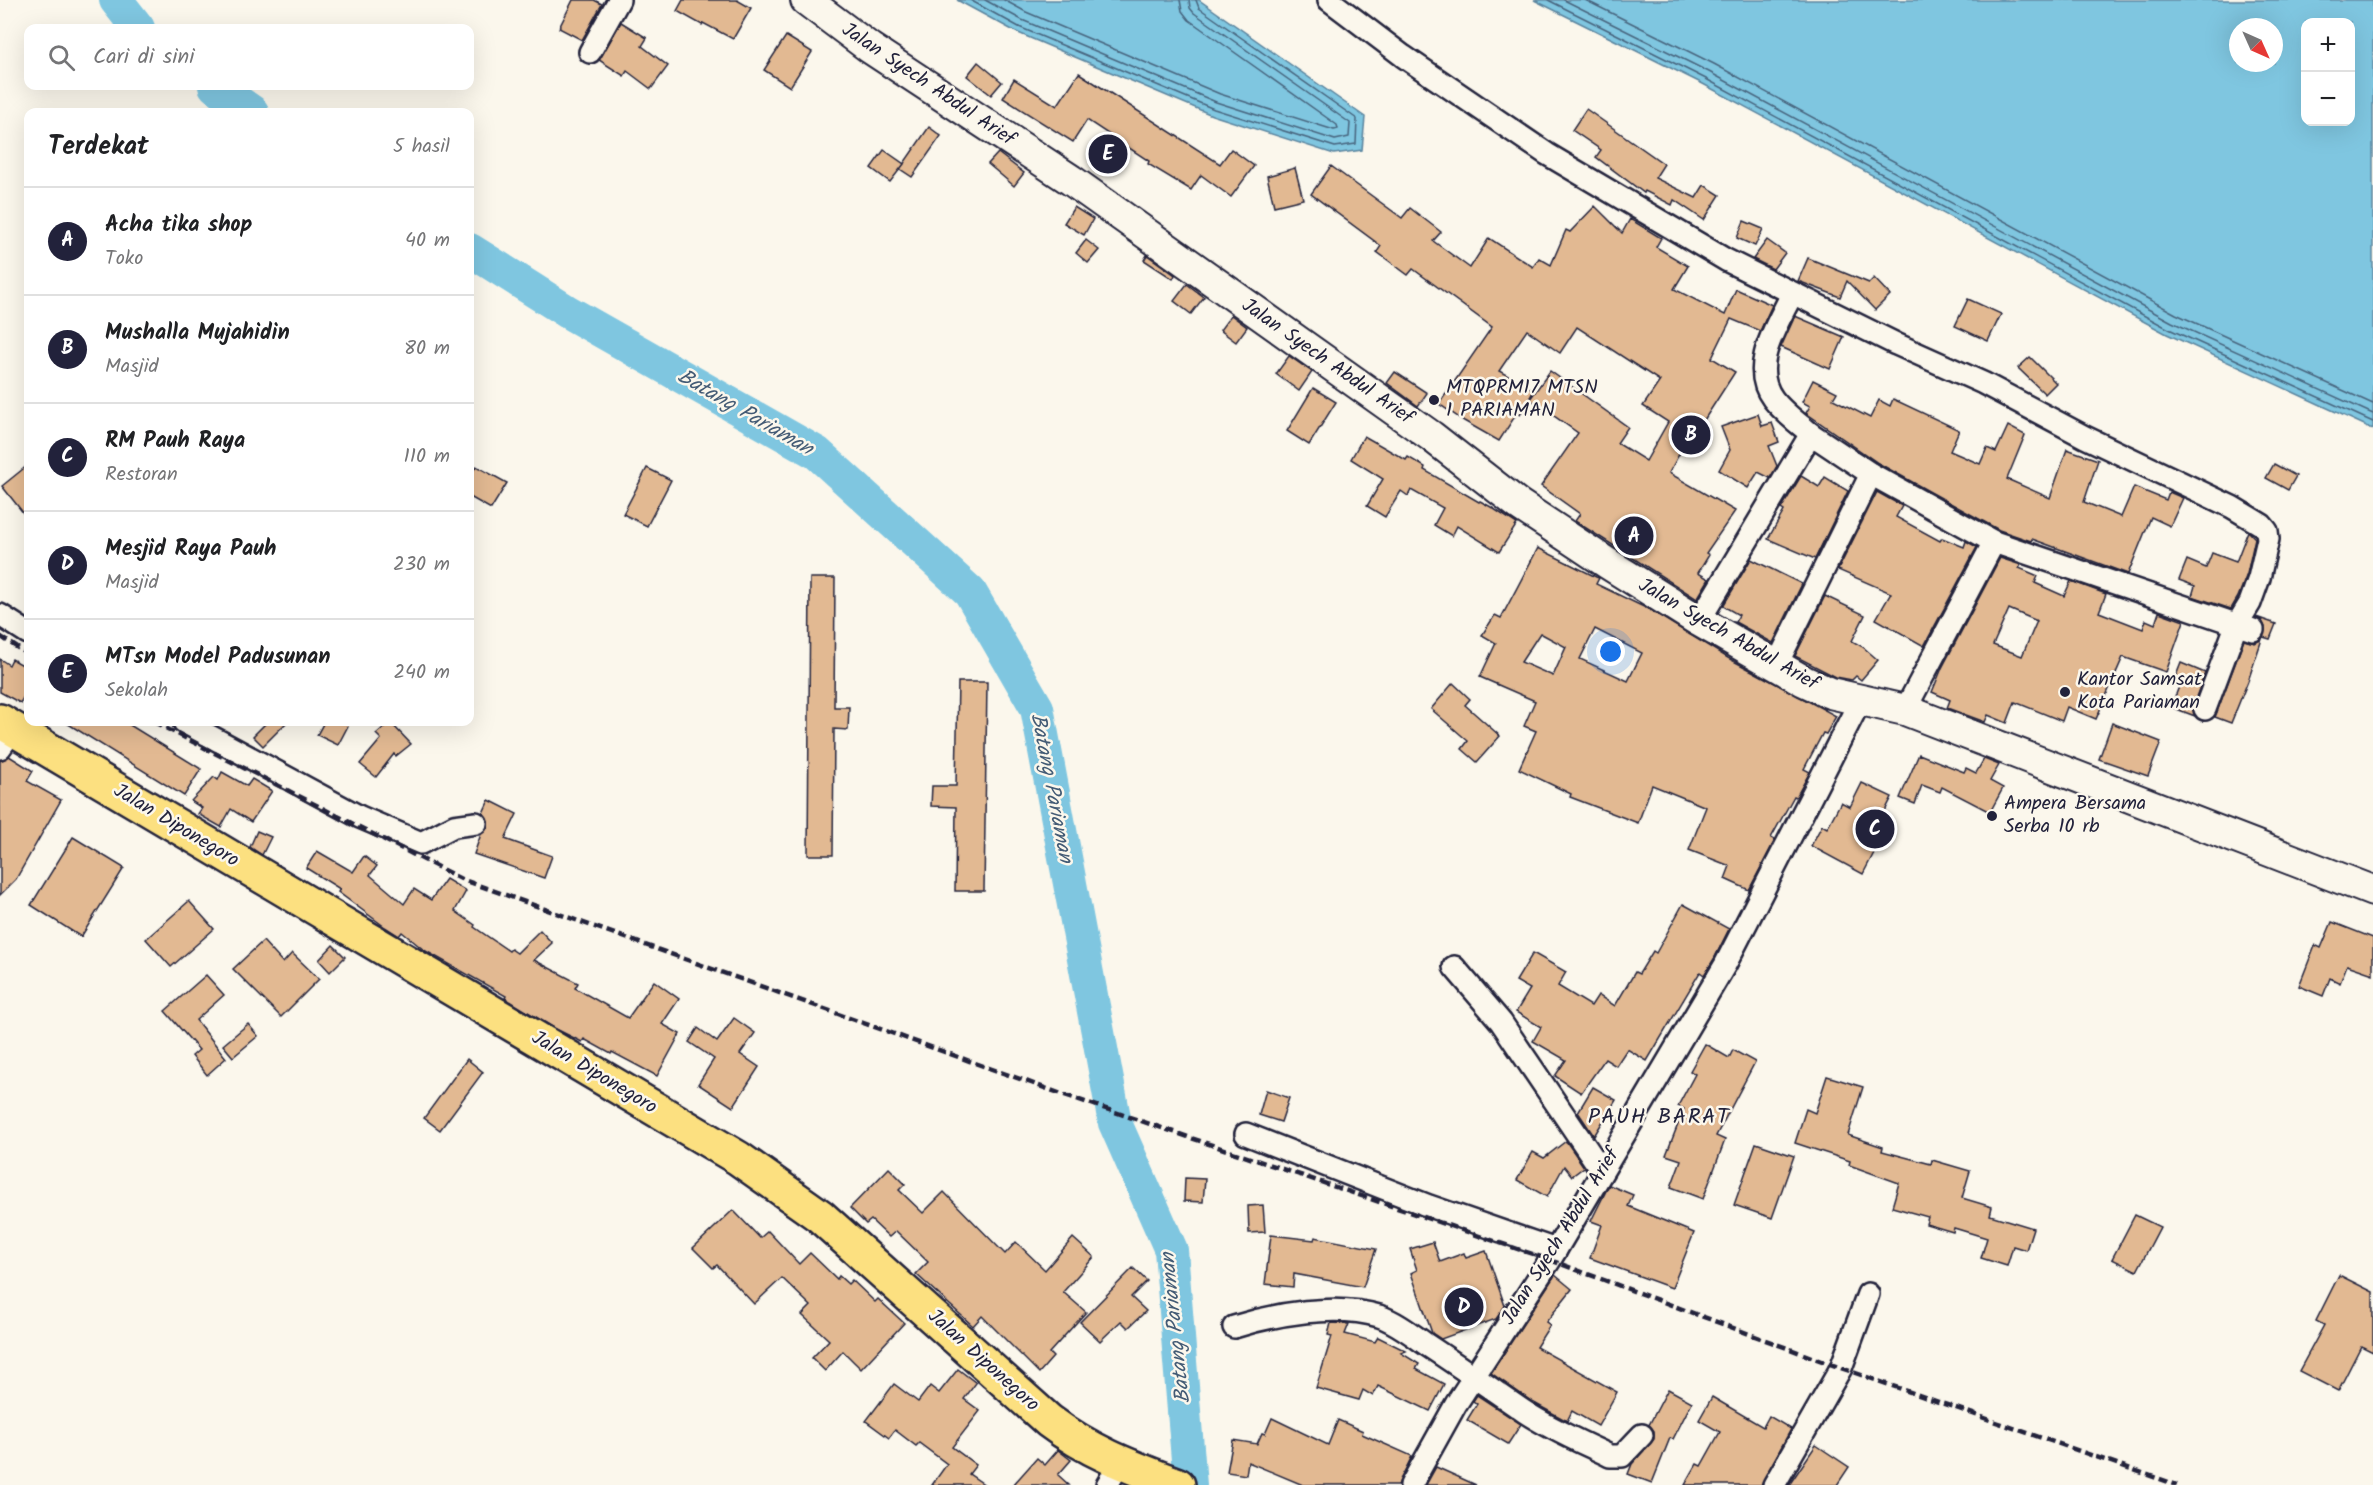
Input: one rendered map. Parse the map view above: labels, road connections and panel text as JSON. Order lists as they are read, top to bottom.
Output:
{
  "streets": {
    "main road": ["Jalan Diponegoro"],
    "street": ["Jalan Syech Abdul Arief"]
  },
  "districts": ["PAUH BARAT"],
  "water": ["Batang Pariaman"],
  "places": ["MTQPRM17 MTSN 1 PARIAMAN", "Kantor Samsat Kota Pariaman", "Ampera Bersama Serba 10 rb"],
  "north": "bottom right",
  "page": {
    "map_buttons": ["+", "−"],
    "search": "Cari di sini",
    "heading": ["Terdekat", "5 hasil"],
    "pins": [
      "E",
      "B",
      "A",
      "C",
      "D"
    ],
    "list": [
      {
        "mark": "A",
        "name": "Acha tika shop",
        "note": "Toko",
        "value": "40 m"
      },
      {
        "mark": "B",
        "name": "Mushalla Mujahidin",
        "note": "Masjid",
        "value": "80 m"
      },
      {
        "mark": "C",
        "name": "RM Pauh Raya",
        "note": "Restoran",
        "value": "110 m"
      },
      {
        "mark": "D",
        "name": "Mesjid Raya Pauh",
        "note": "Masjid",
        "value": "230 m"
      },
      {
        "mark": "E",
        "name": "MTsn Model Padusunan",
        "note": "Sekolah",
        "value": "240 m"
      }
    ]
  }
}
